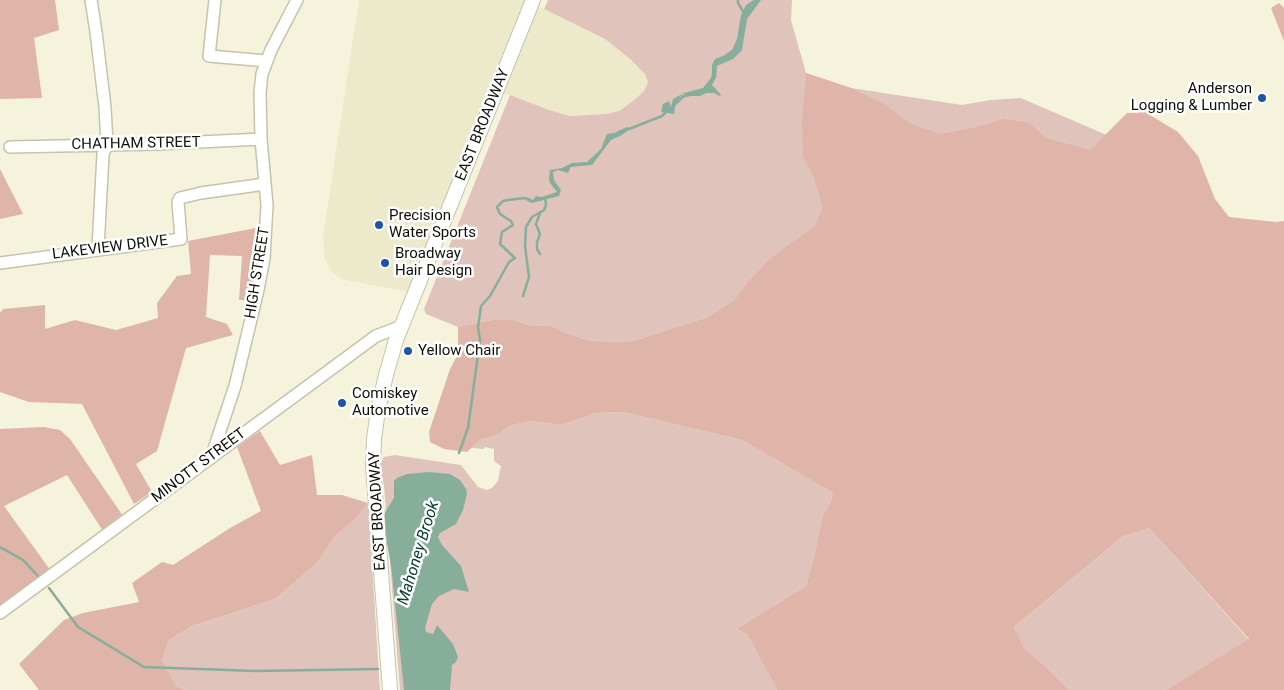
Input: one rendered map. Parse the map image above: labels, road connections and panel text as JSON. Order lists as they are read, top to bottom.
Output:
{
  "streets": {
    "main road": ["EAST BROADWAY"],
    "street": [
      "CHATHAM STREET",
      "LAKEVIEW DRIVE",
      "HIGH STREET",
      "MINOTT STREET"
    ]
  },
  "crossings": [
    ["EAST BROADWAY", "MINOTT STREET"],
    ["CHATHAM STREET", "HIGH STREET"],
    ["LAKEVIEW DRIVE", "HIGH STREET"],
    ["HIGH STREET", "MINOTT STREET"]
  ],
  "water": ["Mahoney Brook"],
  "places": [
    "Anderson Logging & Lumber",
    "Precision Water Sports",
    "Broadway Hair Design",
    "Yellow Chair",
    "Comiskey Automotive"
  ]
}
